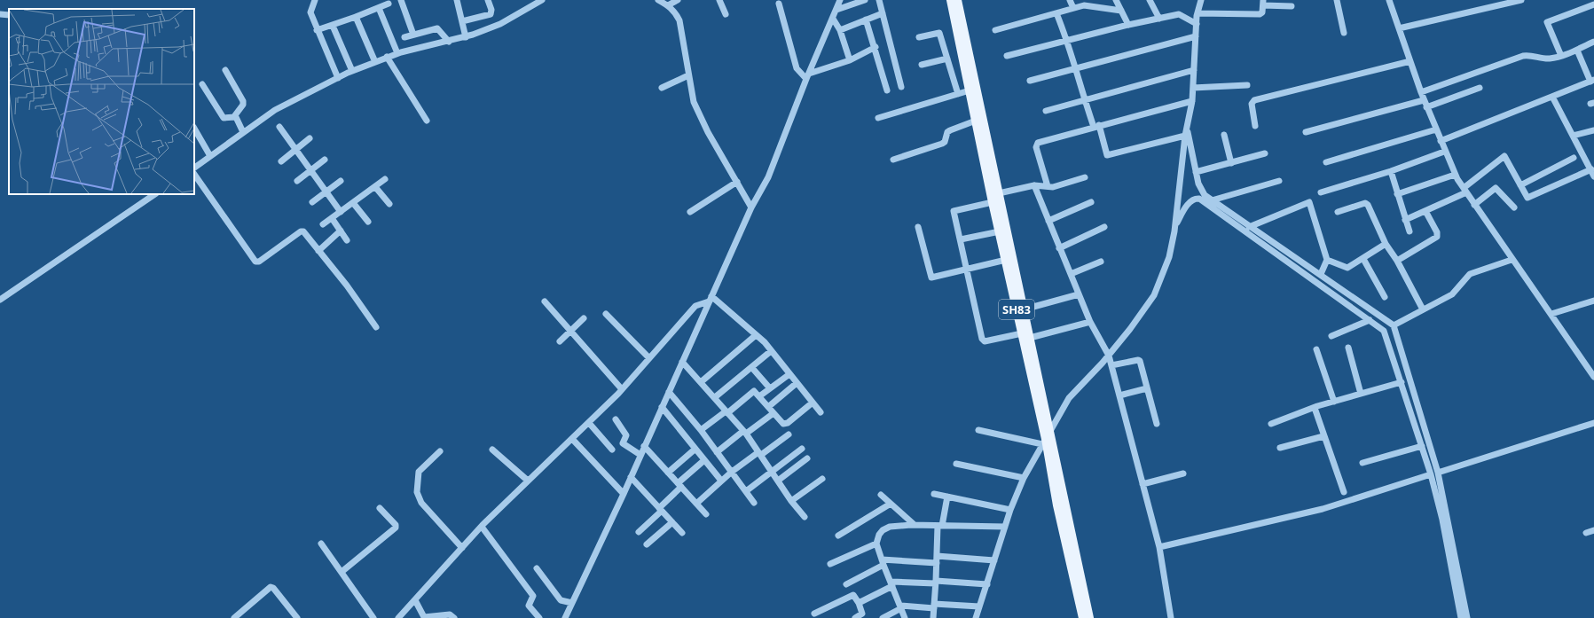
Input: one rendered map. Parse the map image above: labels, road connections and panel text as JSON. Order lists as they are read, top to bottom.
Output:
{
  "streets": {
    "main road": ["SH83"]
  }
}
